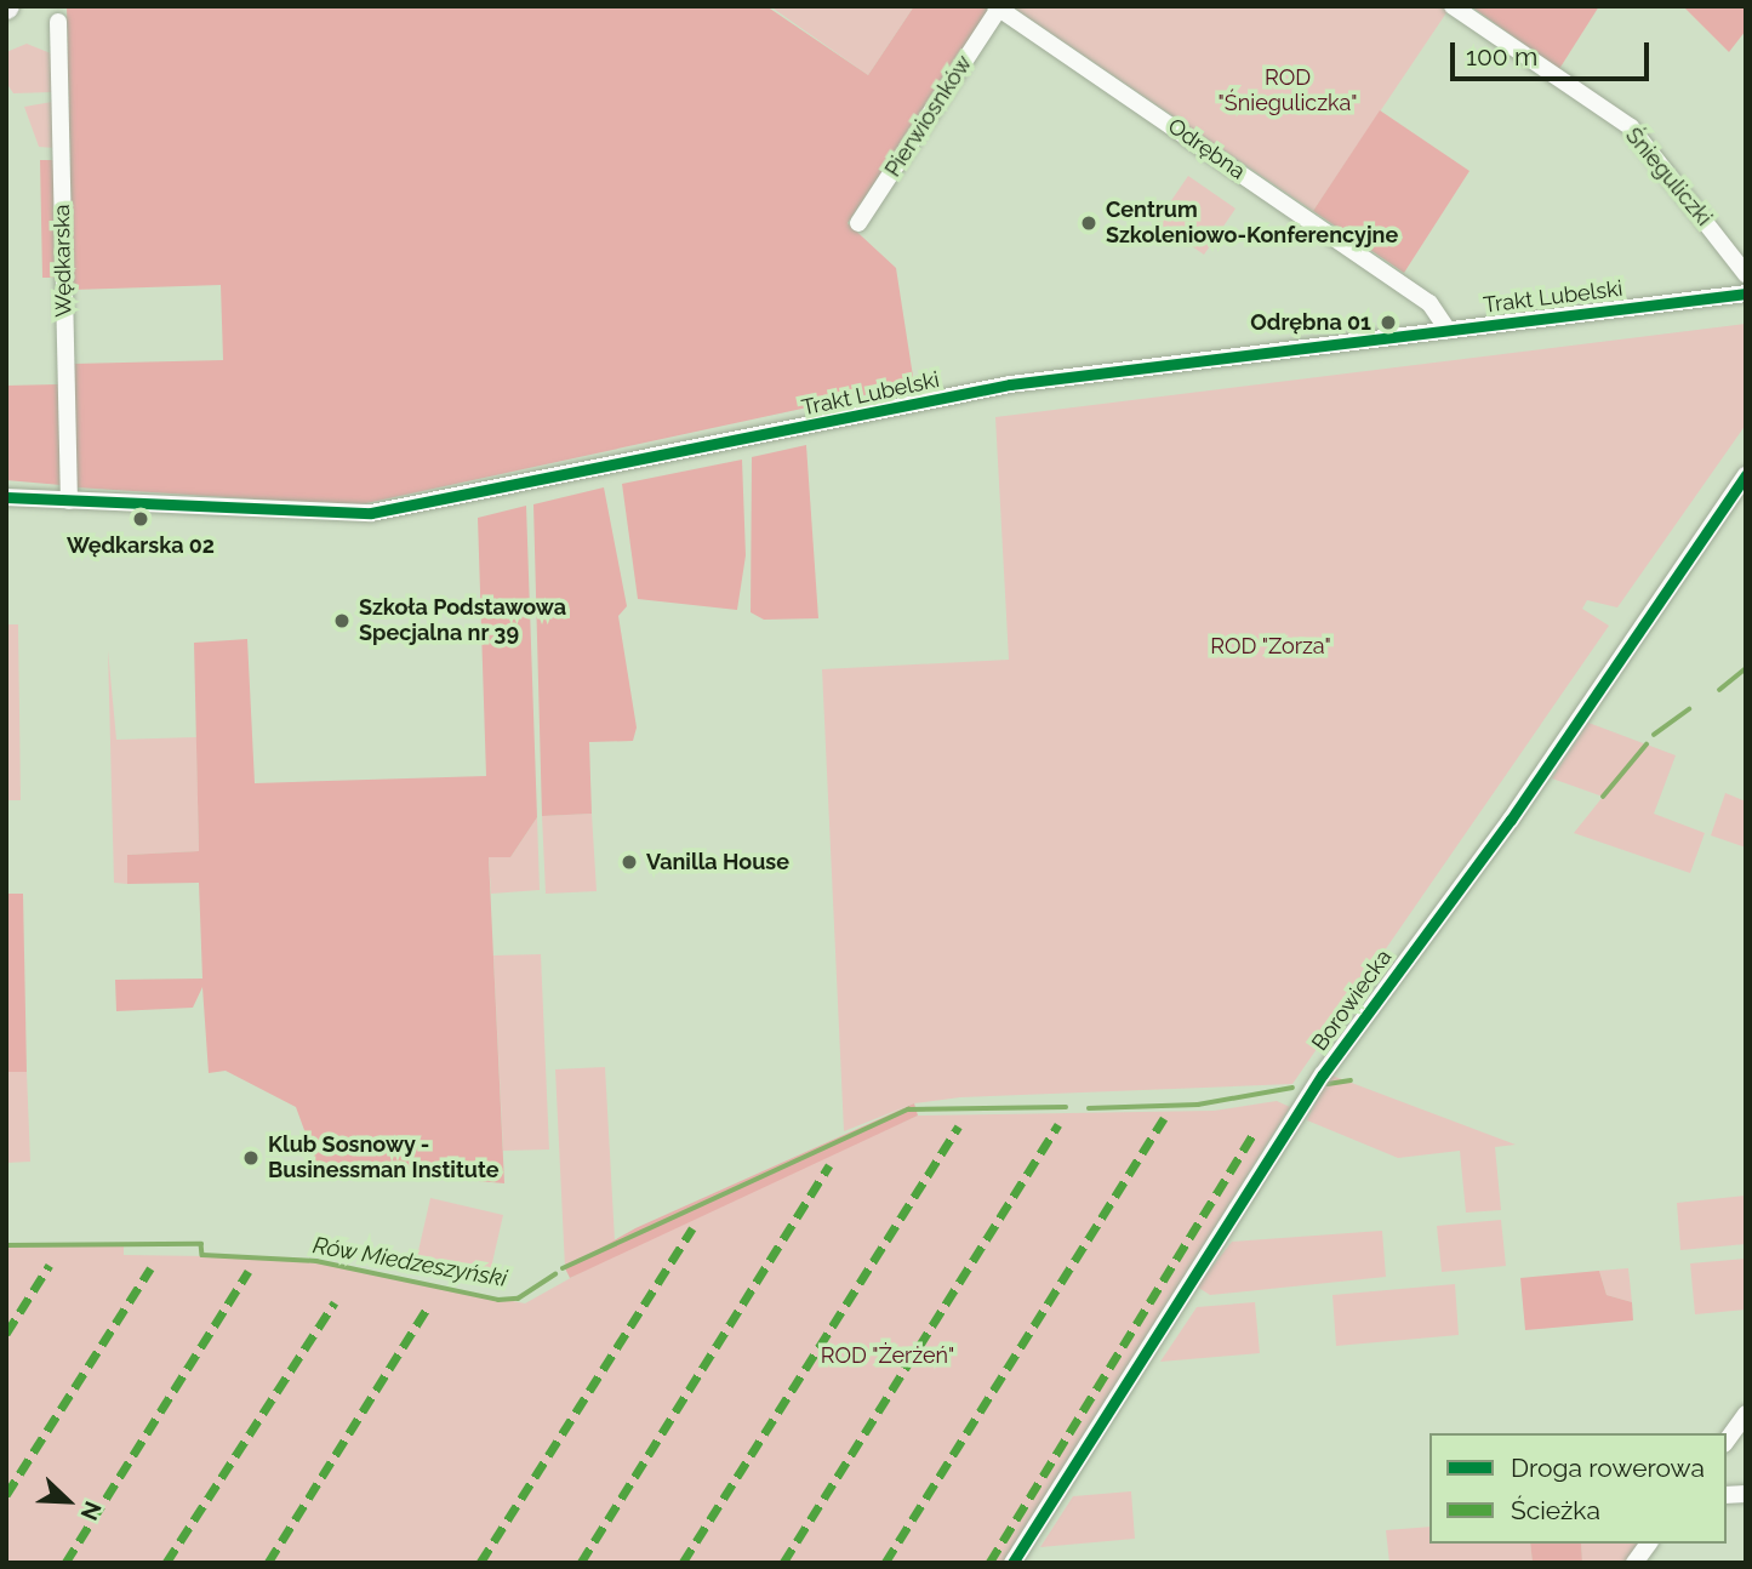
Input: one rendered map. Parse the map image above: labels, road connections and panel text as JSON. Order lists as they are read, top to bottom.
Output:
{
  "streets": {
    "street": [
      "Pierwiosnków",
      "Odrębna",
      "Śnieguliczki",
      "Wędkarska",
      "Trakt Lubelski",
      "Borowiecka"
    ]
  },
  "crossings": [
    ["Pierwiosnków", "Odrębna"],
    ["Odrębna", "Trakt Lubelski"],
    ["Wędkarska", "Trakt Lubelski"]
  ],
  "water": ["Rów Miedzeszyński"],
  "parks": ["ROD \"Śnieguliczka\"", "ROD \"Zorza\"", "ROD \"Żerżeń\""],
  "places": [
    "Centrum Szkoleniowo-Konferencyjne",
    "Odrębna 01",
    "Wędkarska 02",
    "Szkoła Podstawowa Specjalna nr 39",
    "Vanilla House",
    "Klub Sosnowy - Businessman Institute"
  ],
  "legend": ["Droga rowerowa", "Ścieżka"],
  "scale_bar": "100 m",
  "north": "bottom right"
}
